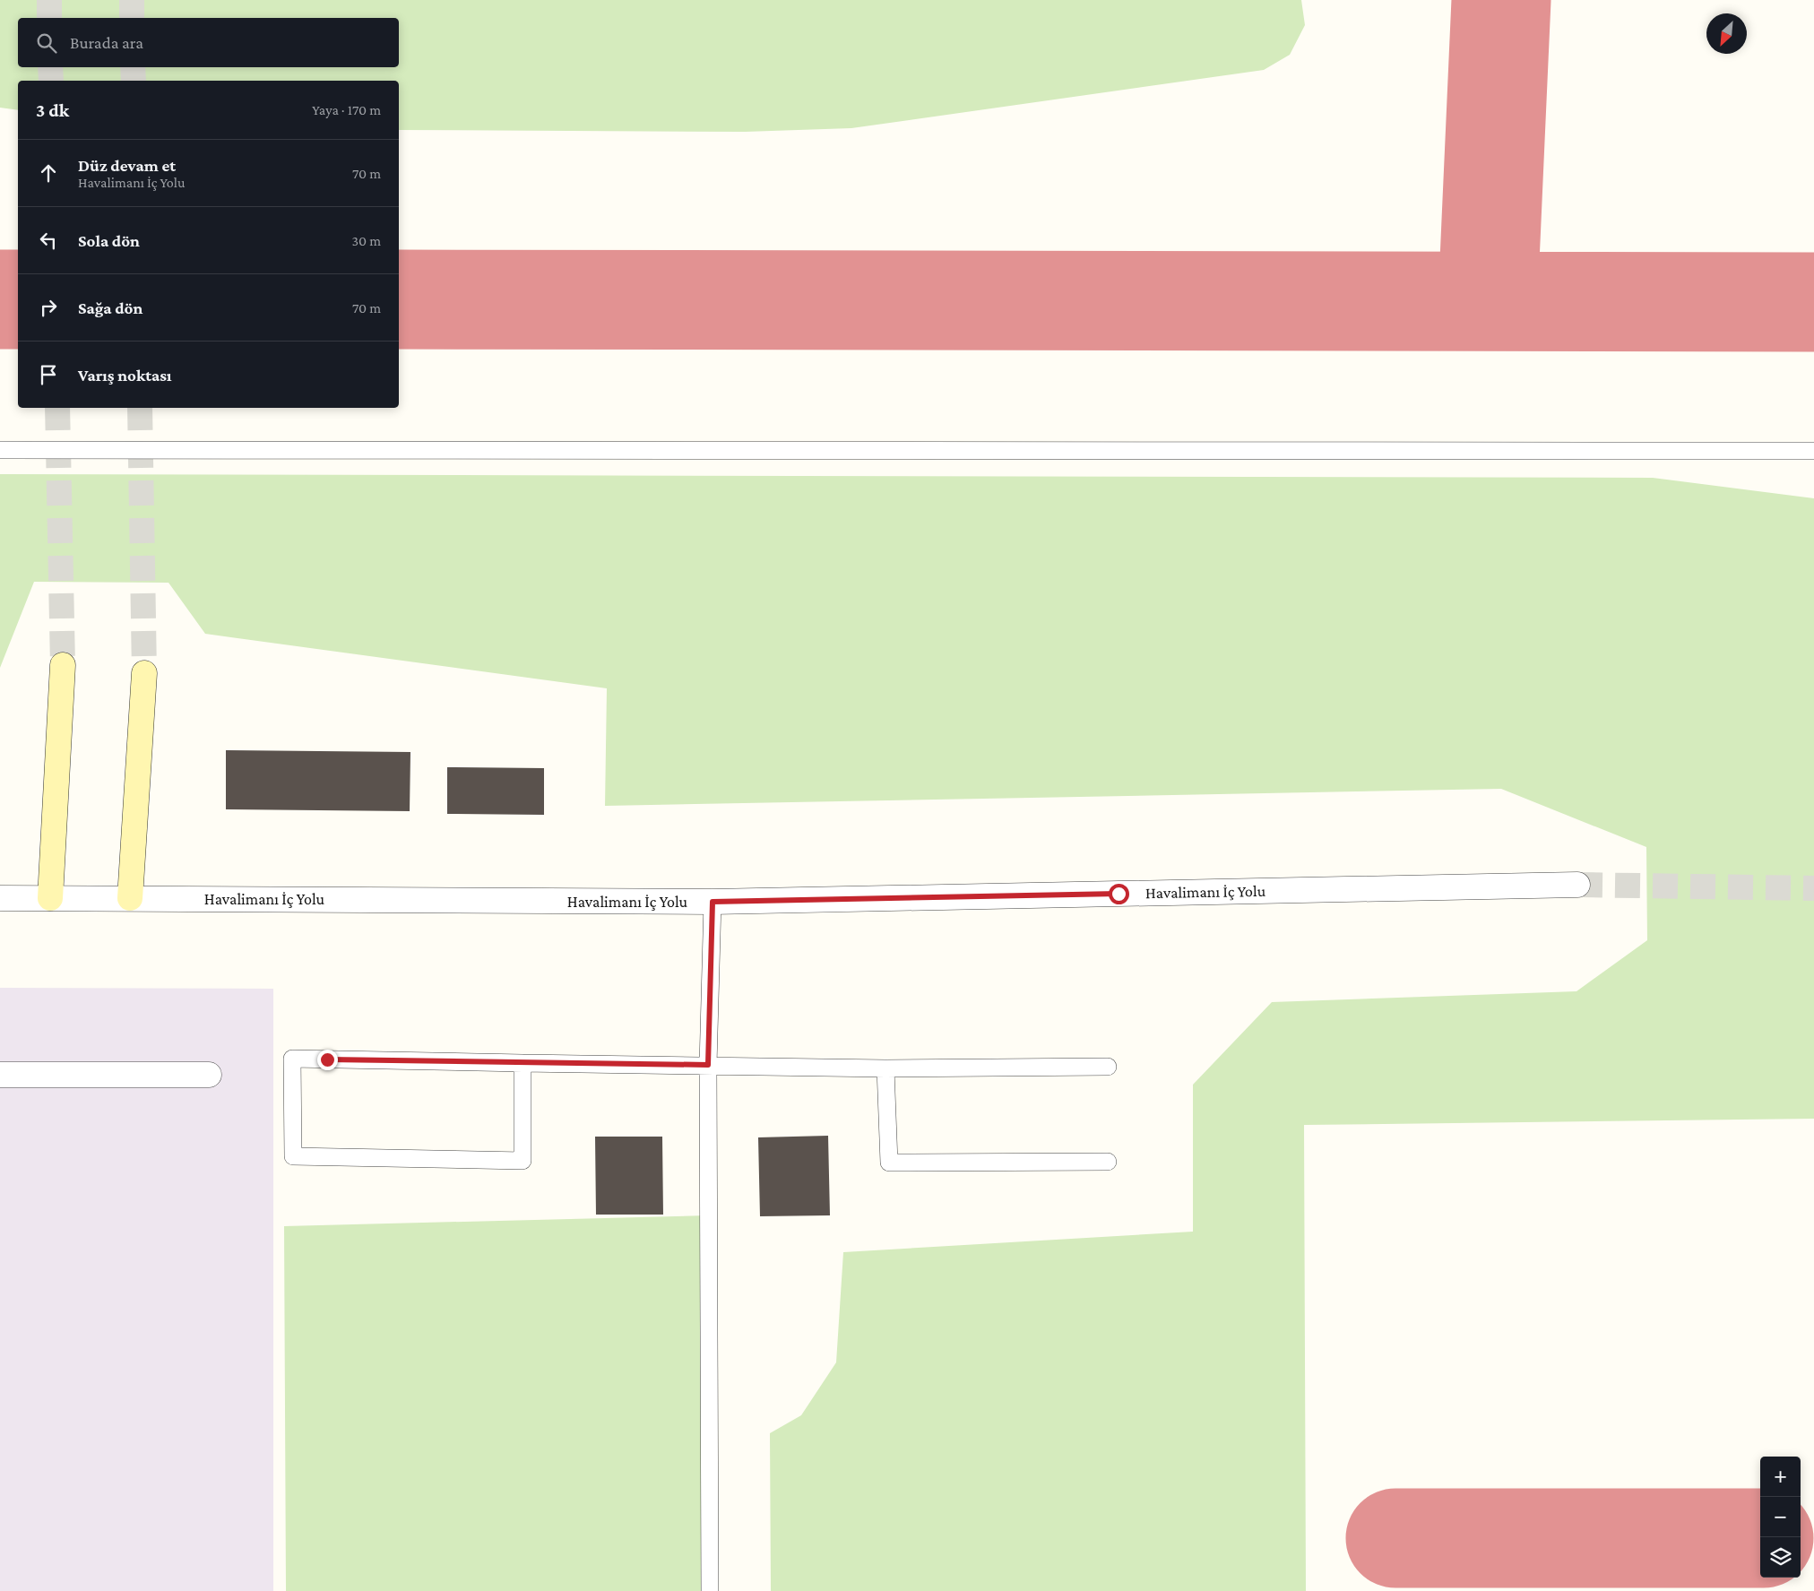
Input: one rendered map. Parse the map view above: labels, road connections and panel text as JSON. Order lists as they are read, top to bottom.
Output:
{
  "streets": {
    "street": ["Havalimanı İç Yolu"]
  },
  "north": "bottom left",
  "page": {
    "search": "Burada ara",
    "heading": ["3 dk", "Yaya · 170 m"],
    "list": [
      ["Düz devam et", "Havalimanı İç Yolu", "70 m"],
      ["Sola dön", "30 m"],
      ["Sağa dön", "70 m"],
      "Varış noktası"
    ],
    "map_buttons": ["+", "−"]
  }
}
